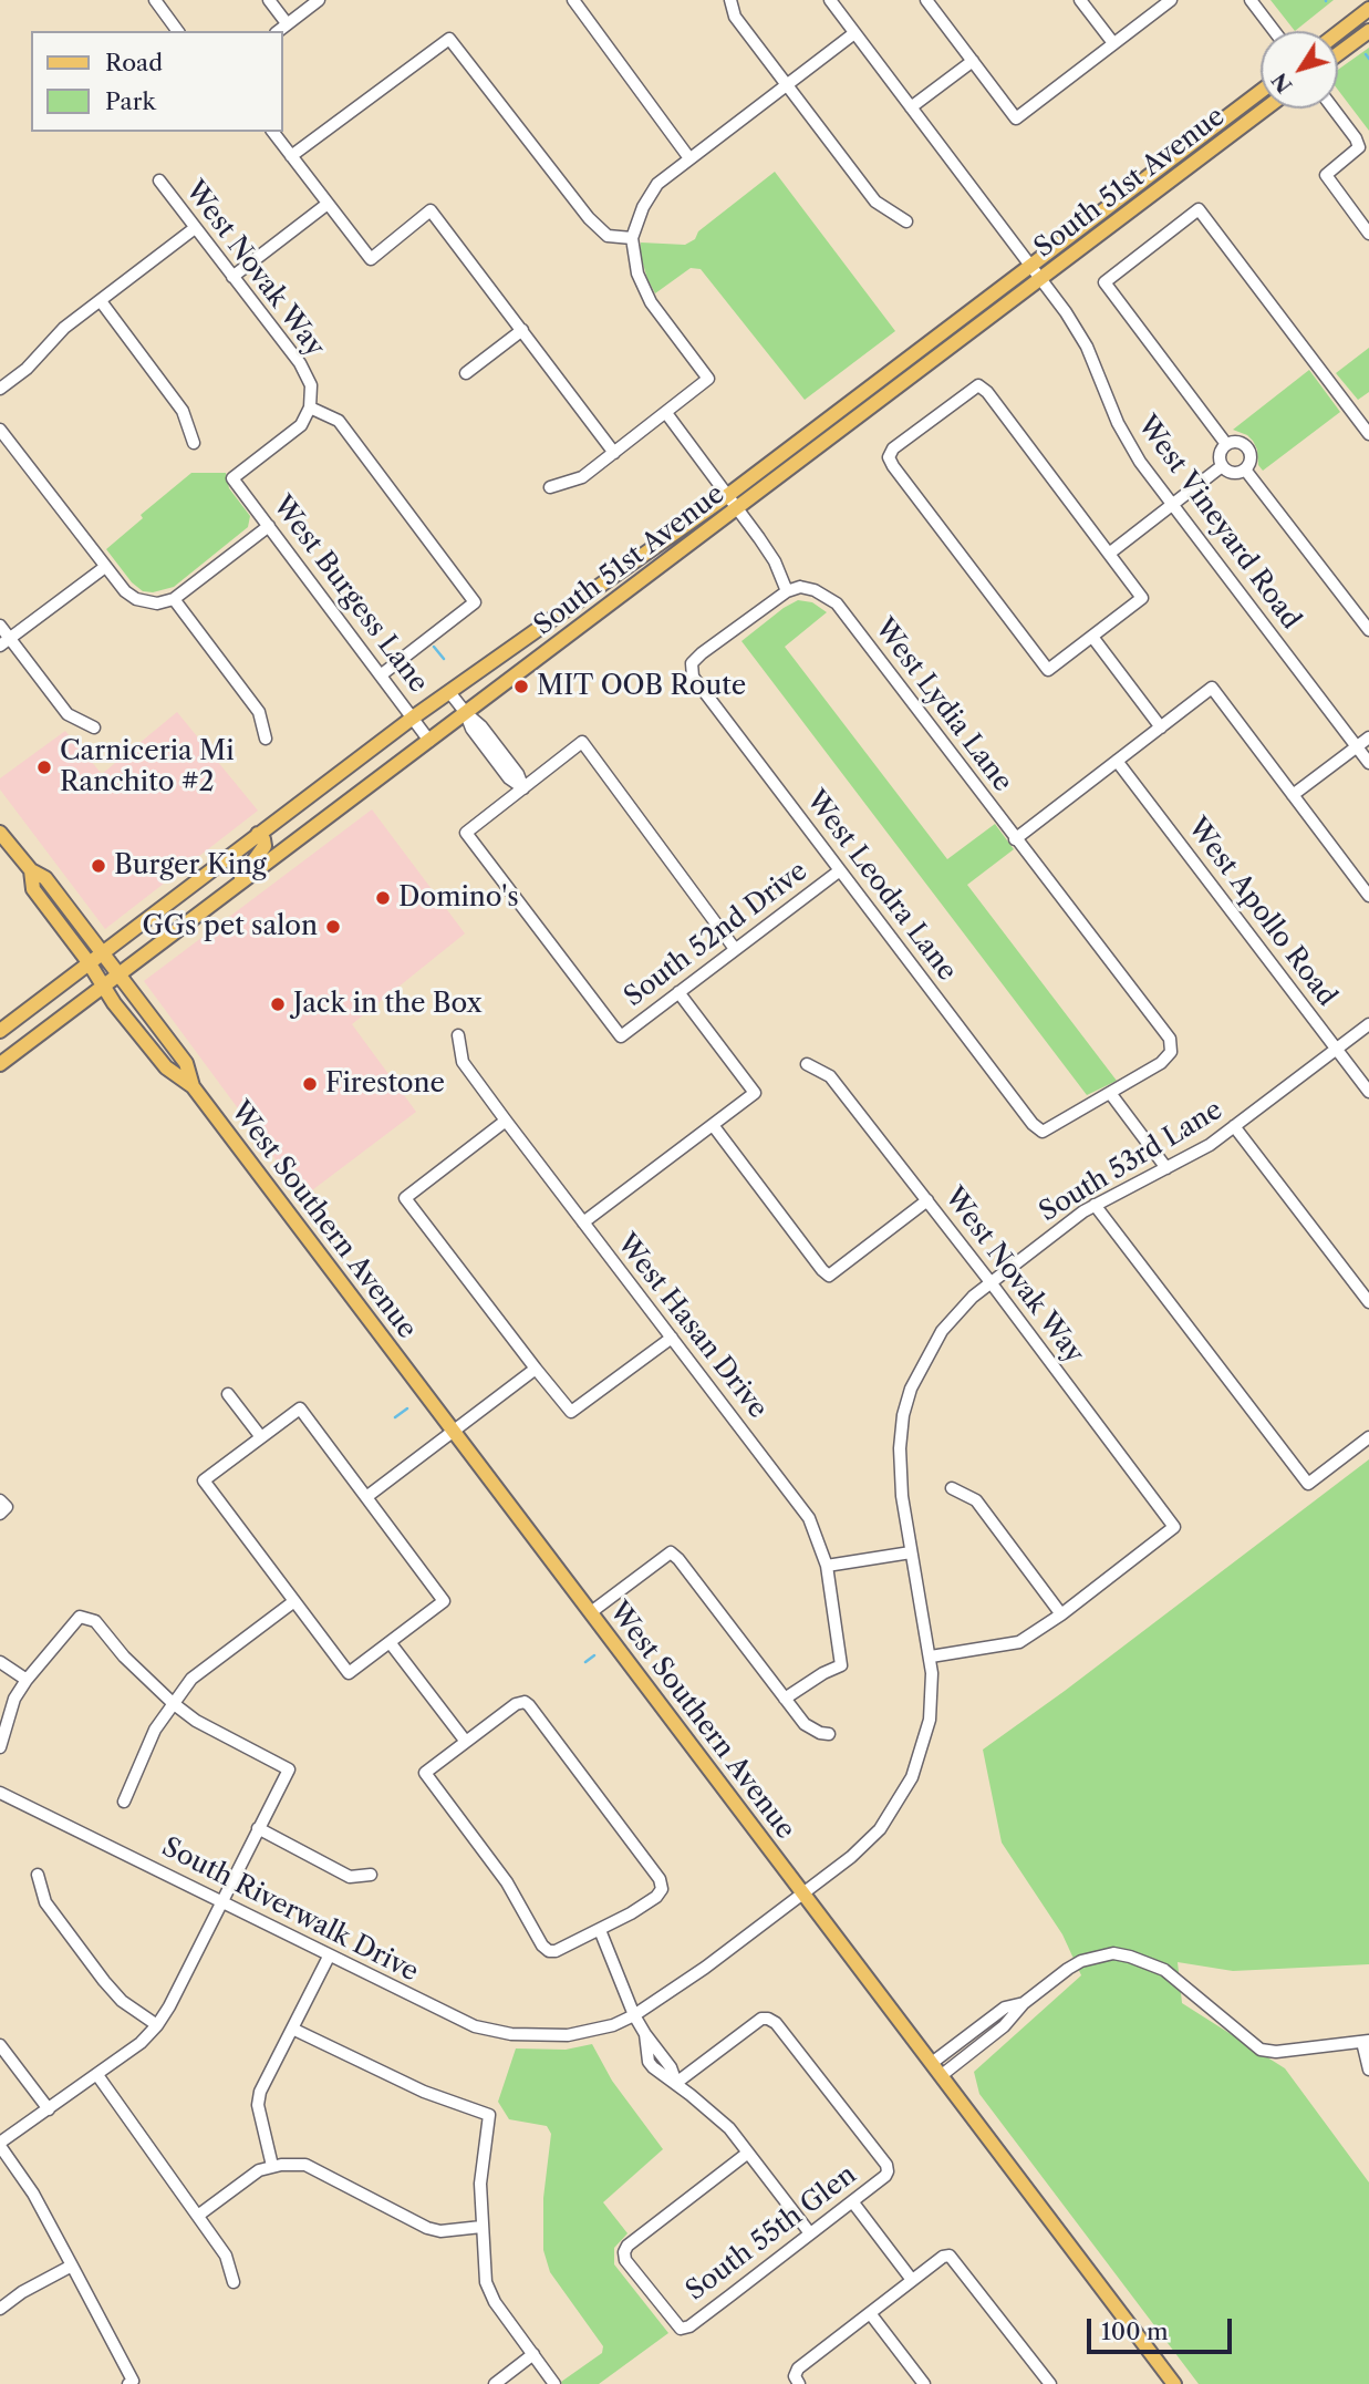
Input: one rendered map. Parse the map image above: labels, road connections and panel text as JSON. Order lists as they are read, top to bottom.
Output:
{
  "streets": {
    "main road": ["South 51st Avenue", "West Southern Avenue"],
    "street": [
      "West Novak Way",
      "West Vineyard Road",
      "West Burgess Lane",
      "West Lydia Lane",
      "West Leodra Lane",
      "West Apollo Road",
      "South 52nd Drive",
      "South 53rd Lane",
      "West Hasan Drive",
      "South Riverwalk Drive",
      "South 55th Glen"
    ]
  },
  "crossings": [
    ["South 51st Avenue", "West Vineyard Road"],
    ["South 51st Avenue", "West Burgess Lane"],
    ["South 51st Avenue", "West Southern Avenue"],
    ["West Novak Way", "West Burgess Lane"],
    ["West Novak Way", "South 53rd Lane"],
    ["West Burgess Lane", "South 52nd Drive"],
    ["West Lydia Lane", "West Leodra Lane"],
    ["West Leodra Lane", "South 52nd Drive"],
    ["West Apollo Road", "South 53rd Lane"],
    ["South 53rd Lane", "South Riverwalk Drive"],
    ["West Southern Avenue", "South Riverwalk Drive"]
  ],
  "places": [
    "MIT OOB Route",
    "Carniceria Mi Ranchito #2",
    "Burger King",
    "Domino's",
    "GGs pet salon",
    "Jack in the Box",
    "Firestone"
  ],
  "legend": ["Road", "Park"],
  "scale_bar": "100 m",
  "north": "bottom left"
}
